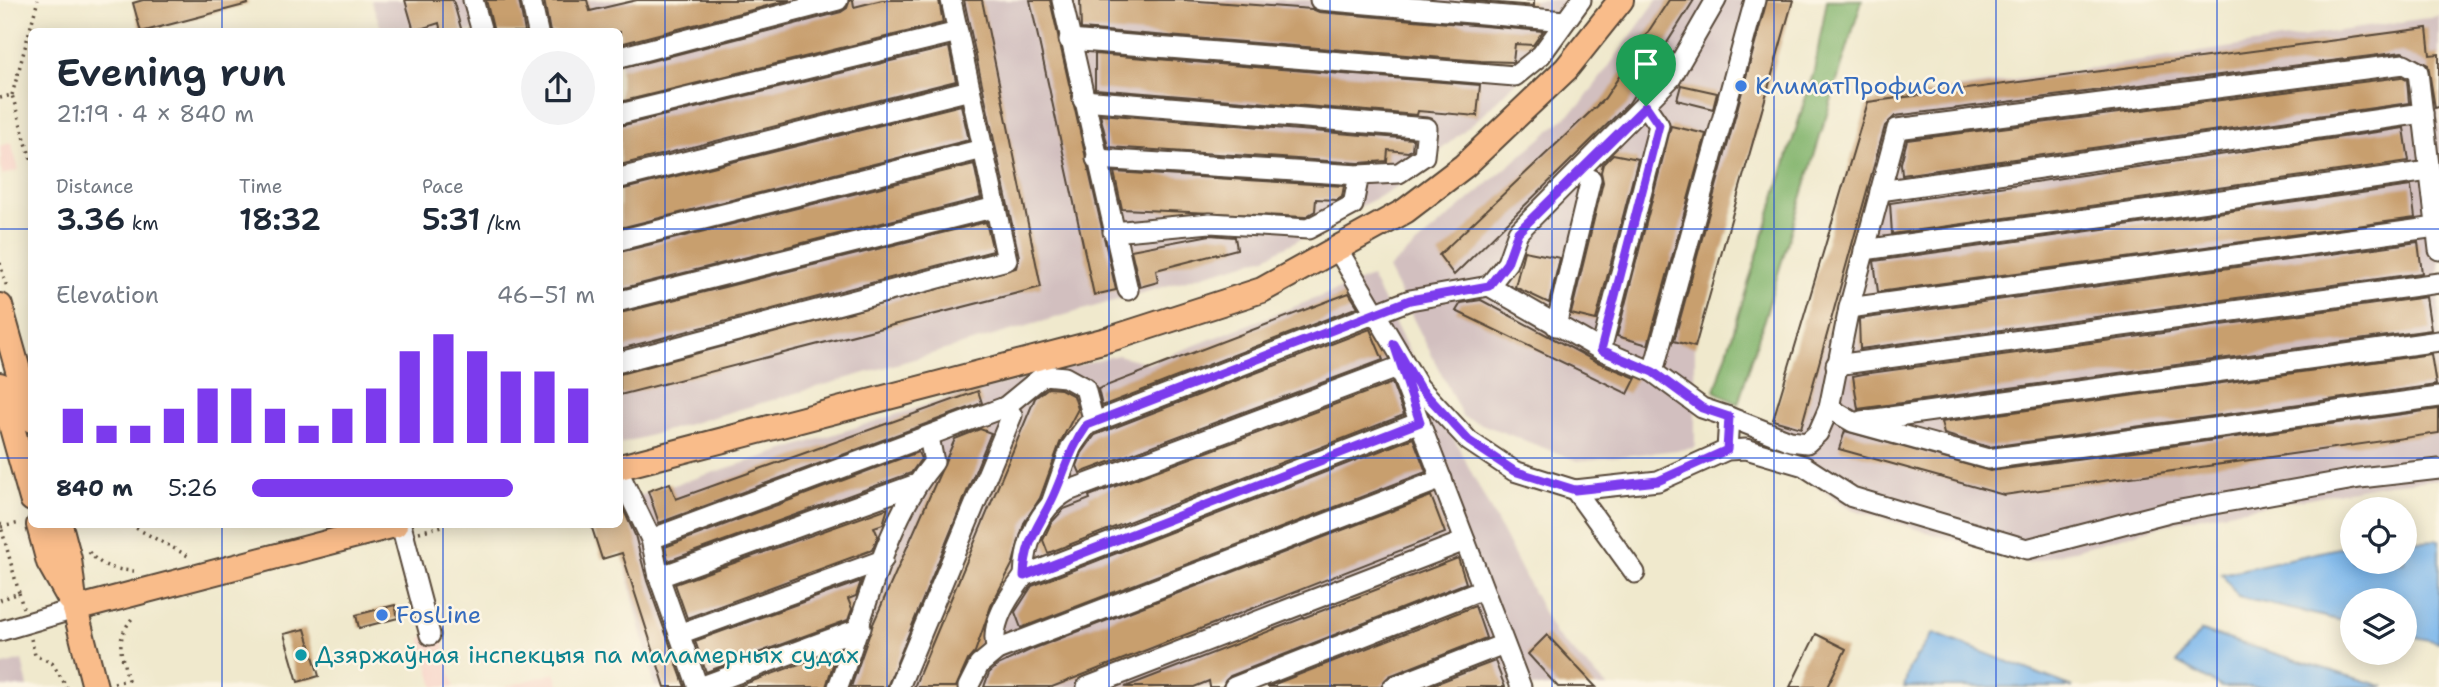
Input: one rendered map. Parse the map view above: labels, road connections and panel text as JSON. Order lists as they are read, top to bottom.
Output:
{
  "places": ["КлиматПрофиСол", "FosLine", "Дзяржаўная інспекцыя па маламерных судах"],
  "page": {
    "heading": ["Evening run", "21:19 · 4 × 840 m"],
    "stats": [
      ["Distance", "3.36 km"],
      ["Time", "18:32"],
      ["Pace", "5:31 /km"]
    ],
    "chart": ["Elevation", "46–51 m"],
    "list": [
      {
        "name": "840 m",
        "note": "5:26"
      }
    ]
  }
}
